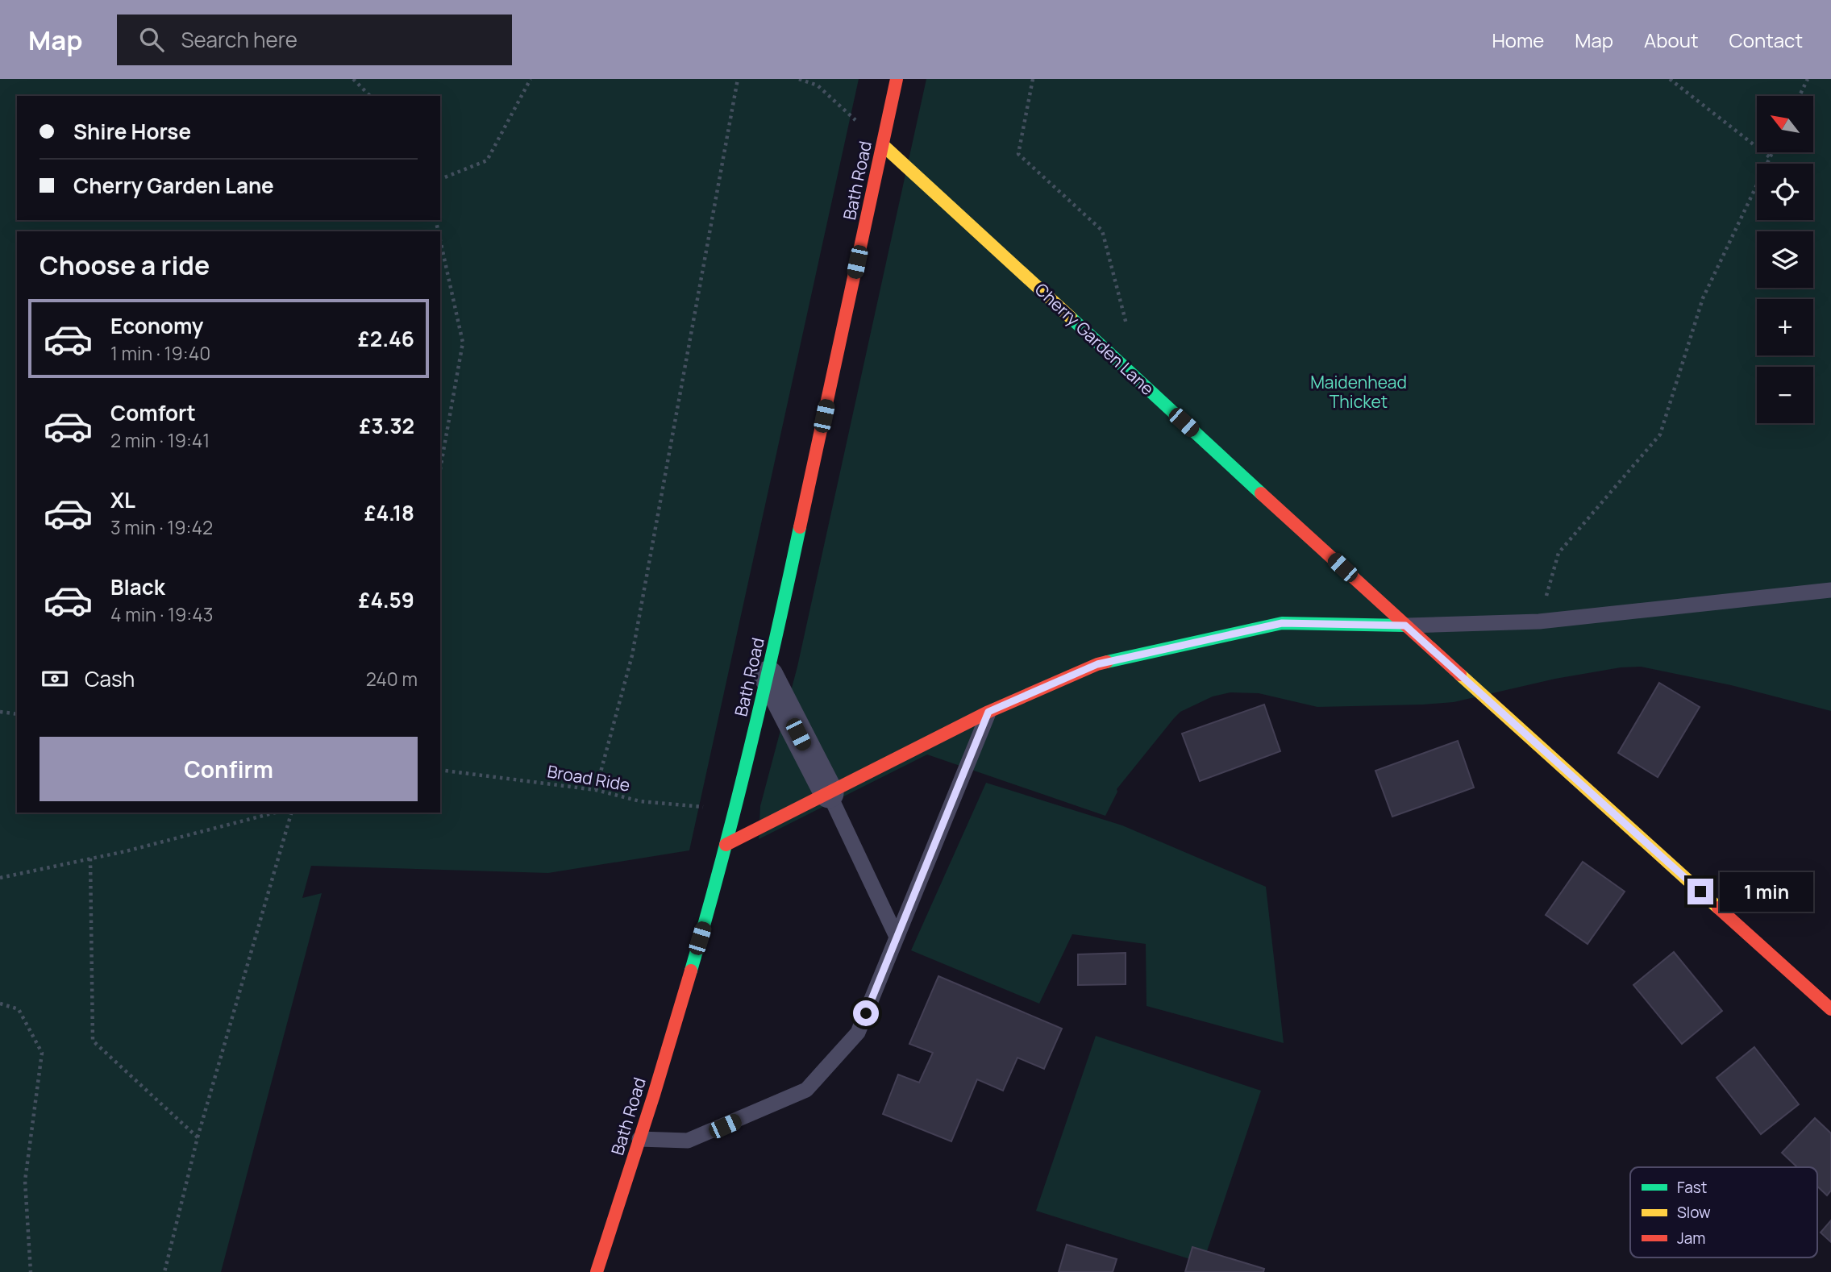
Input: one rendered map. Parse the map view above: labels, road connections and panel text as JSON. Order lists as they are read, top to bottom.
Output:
{
  "streets": {
    "street": ["Bath Road", "Cherry Garden Lane"],
    "path": ["Broad Ride"]
  },
  "crossings": [
    ["Bath Road", "Cherry Garden Lane"],
    ["Bath Road", "Broad Ride"]
  ],
  "parks": ["Maidenhead Thicket"],
  "legend": ["Fast", "Slow", "Jam"],
  "north": "top left",
  "page": {
    "header": "Map",
    "search": "Search here",
    "nav": [
      "Home",
      "Map",
      "About",
      "Contact"
    ],
    "map_buttons": ["+", "−"],
    "banner": ["Shire Horse", "Cherry Garden Lane"],
    "heading": "Choose a ride",
    "list": [
      {
        "name": "Economy",
        "note": "1 min · 19:40",
        "value": "£2.46"
      },
      {
        "name": "Comfort",
        "note": "2 min · 19:41",
        "value": "£3.32"
      },
      {
        "name": "XL",
        "note": "3 min · 19:42",
        "value": "£4.18"
      },
      {
        "name": "Black",
        "note": "4 min · 19:43",
        "value": "£4.59"
      }
    ],
    "pay": ["Cash", "240 m"],
    "buttons": "Confirm",
    "bubble": "1 min"
  }
}
